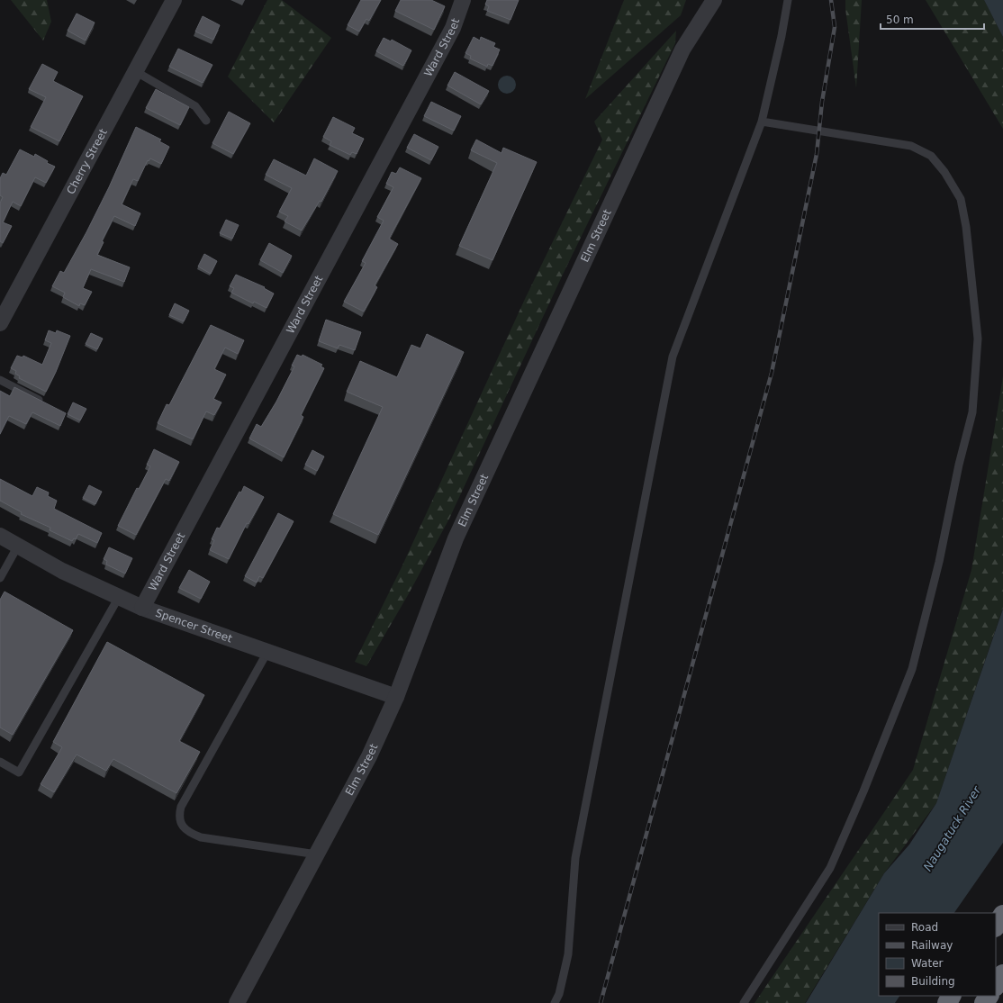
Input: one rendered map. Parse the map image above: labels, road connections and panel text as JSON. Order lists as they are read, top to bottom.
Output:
{
  "streets": {
    "street": [
      "Ward Street",
      "Cherry Street",
      "Elm Street",
      "Spencer Street"
    ]
  },
  "crossings": [
    ["Ward Street", "Spencer Street"],
    ["Elm Street", "Spencer Street"]
  ],
  "water": ["Naugatuck River"],
  "legend": [
    "Road",
    "Railway",
    "Water",
    "Building"
  ],
  "scale_bar": "50 m"
}
